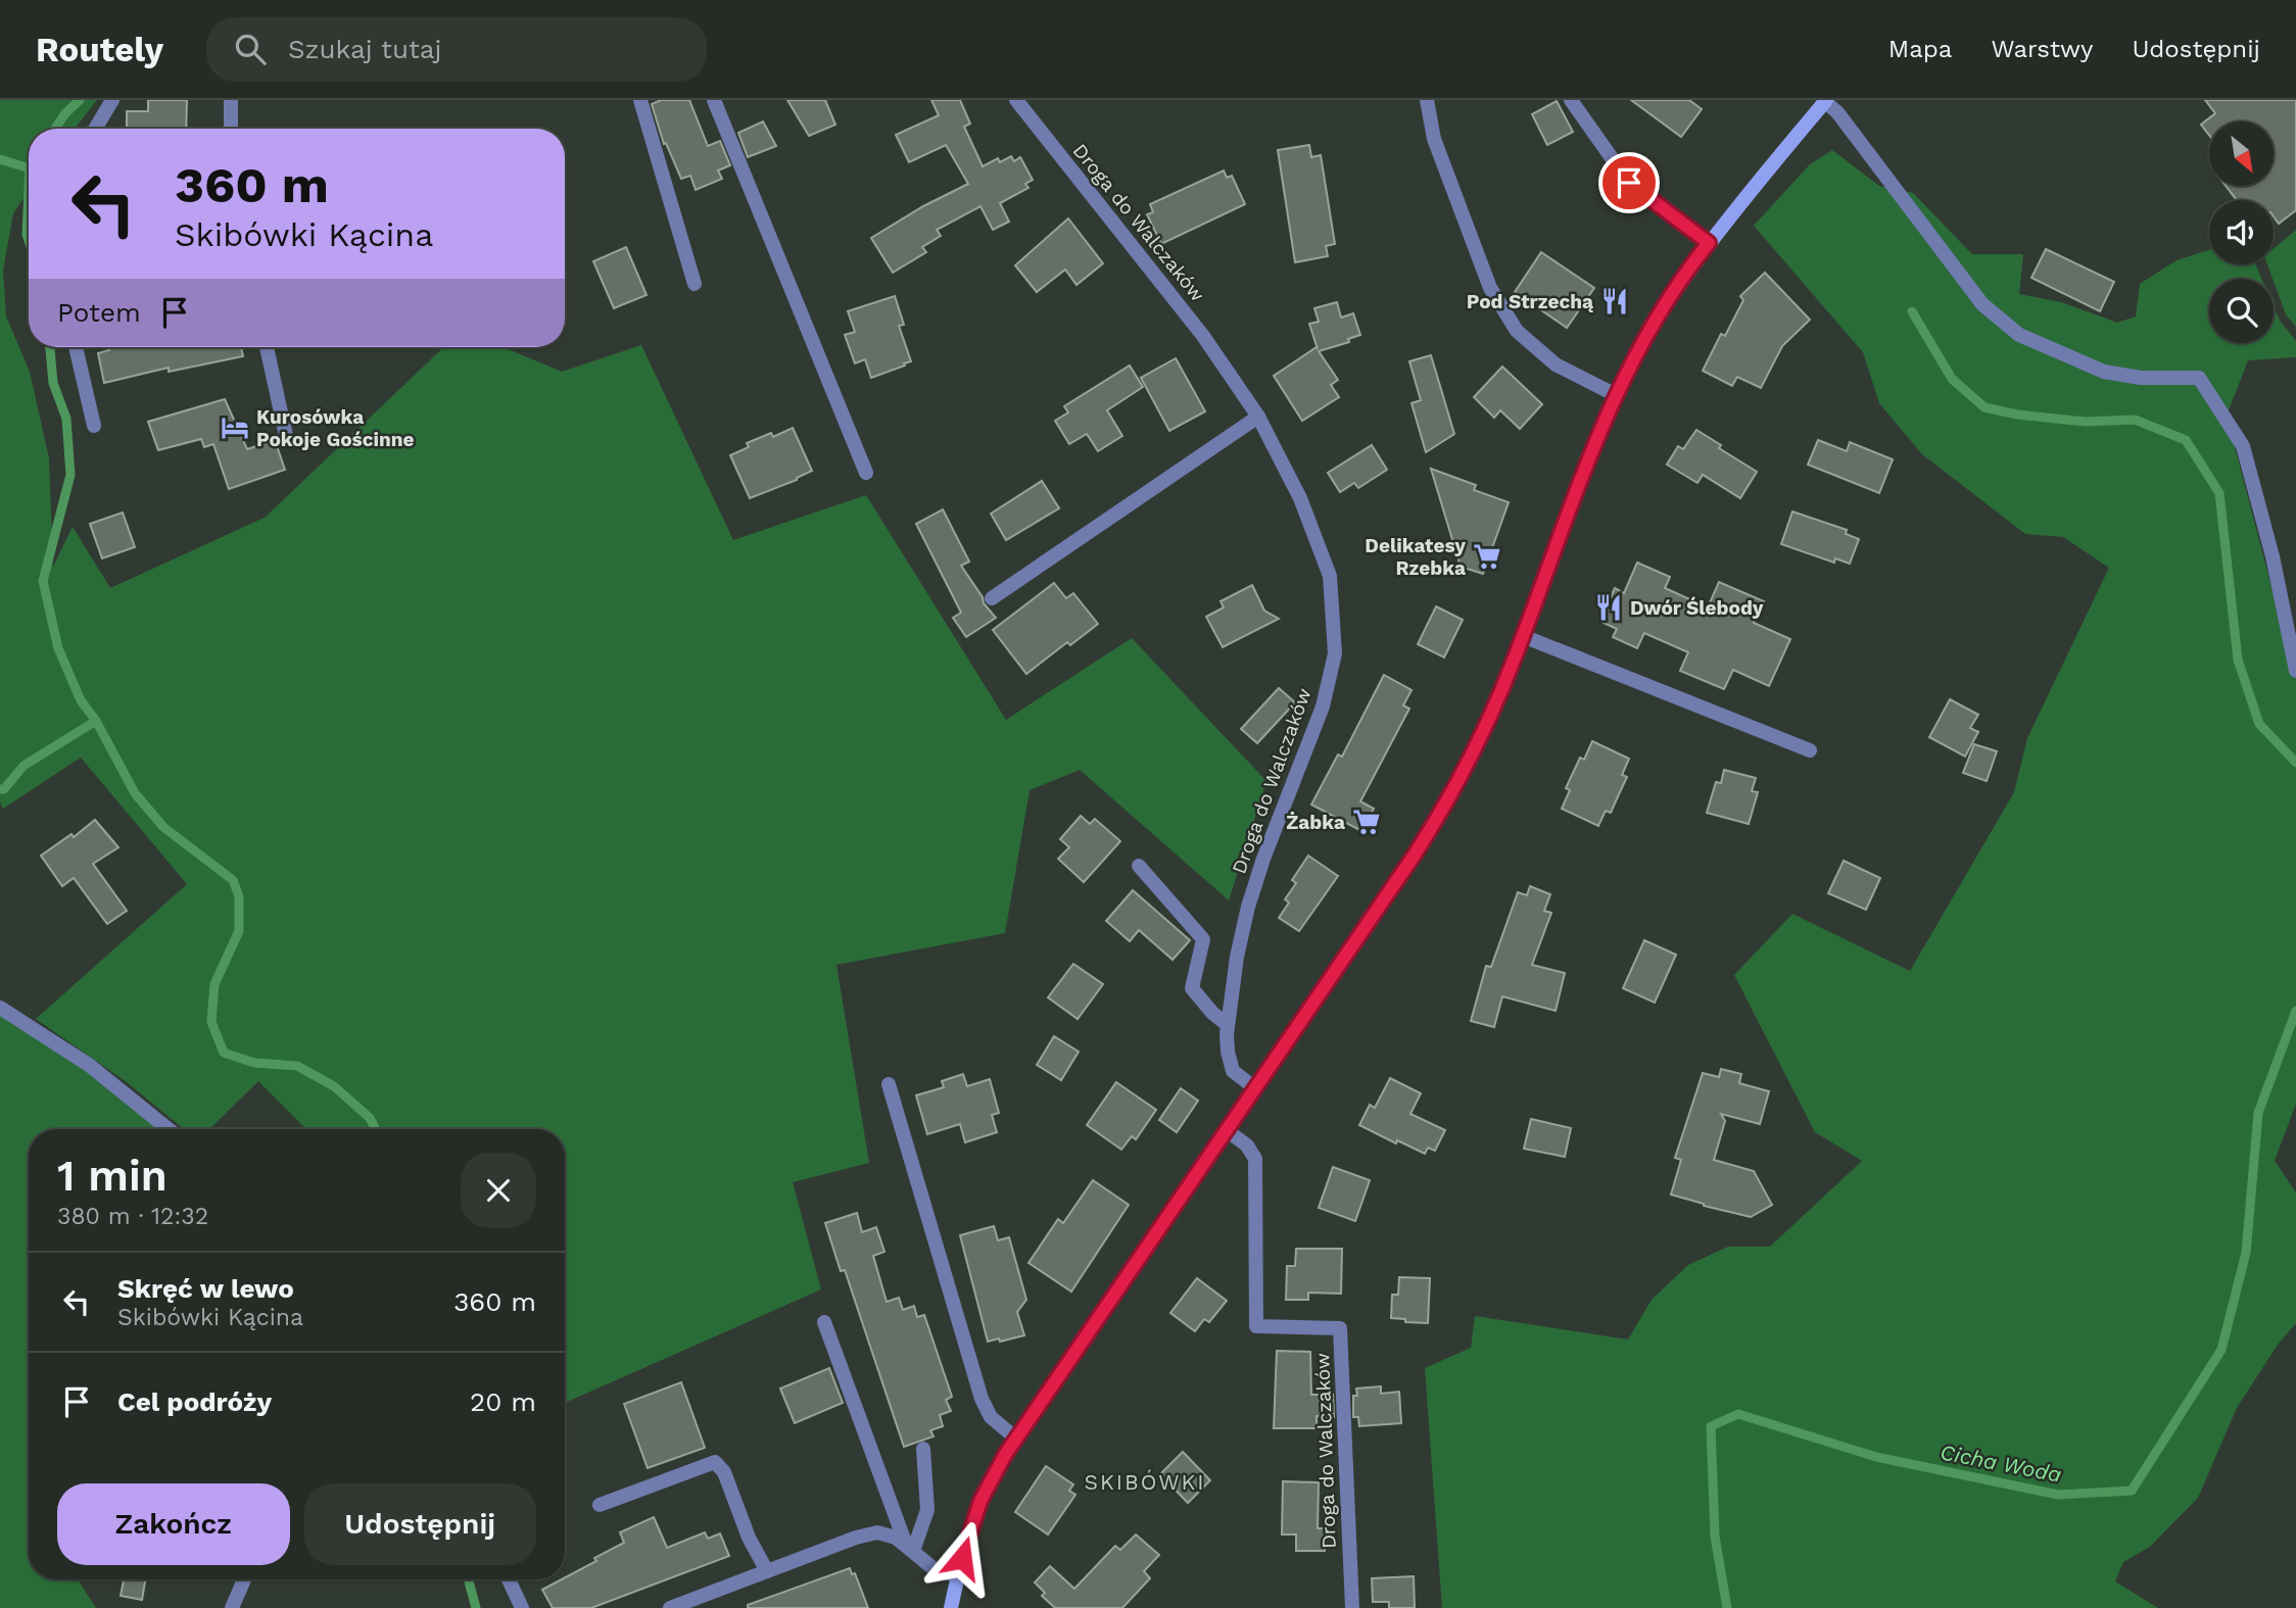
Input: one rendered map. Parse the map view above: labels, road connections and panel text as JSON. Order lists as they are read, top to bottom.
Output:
{
  "streets": {
    "street": ["Droga do Walczaków"]
  },
  "districts": ["SKIBÓWKI"],
  "water": ["Cicha Woda"],
  "places": {
    "restaurant": ["Pod Strzechą", "Dwór Ślebody"],
    "hotel": ["Kurosówka Pokoje Gościnne"],
    "supermarket": ["Delikatesy Rzebka", "Żabka"]
  },
  "north": "bottom right",
  "page": {
    "header": "Routely",
    "search": "Szukaj tutaj",
    "nav": ["Mapa", "Warstwy", "Udostępnij"],
    "turn": ["360 m", "Skibówki Kącina"],
    "then": "Potem",
    "heading": ["1 min", "380 m · 12:32"],
    "list": [
      {
        "name": "Skręć w lewo",
        "note": "Skibówki Kącina",
        "value": "360 m"
      },
      {
        "name": "Cel podróży",
        "value": "20 m"
      }
    ],
    "buttons": ["Zakończ", "Udostępnij"]
  }
}
